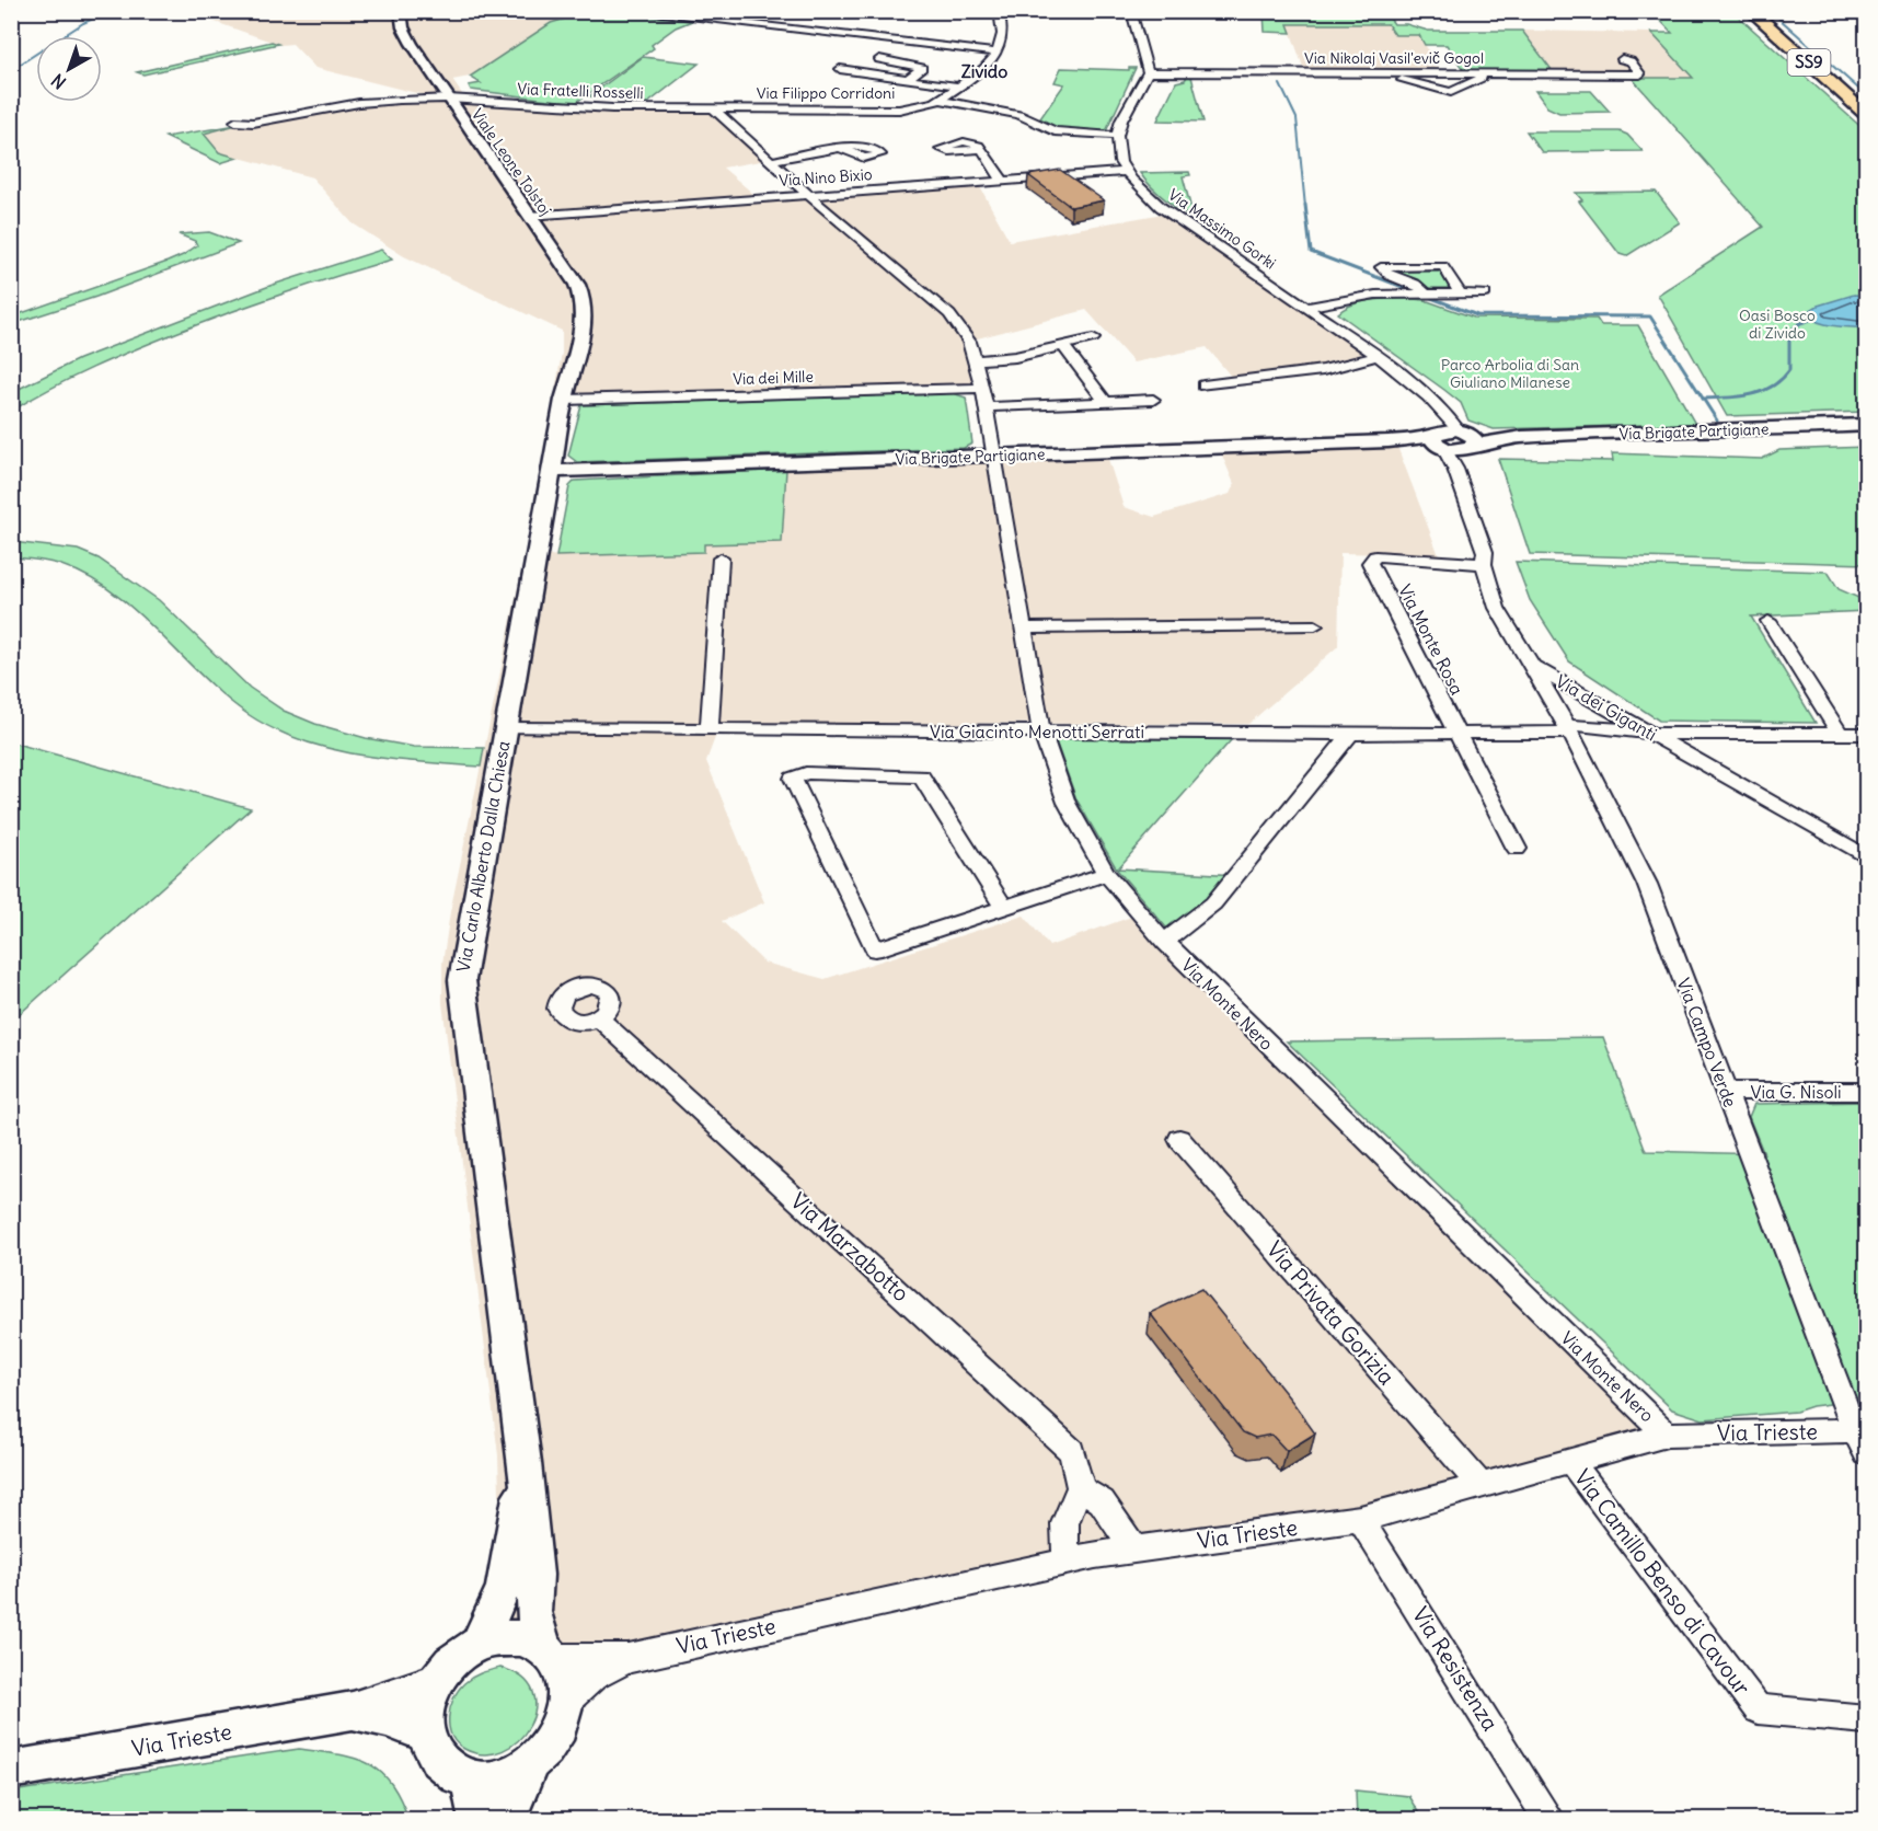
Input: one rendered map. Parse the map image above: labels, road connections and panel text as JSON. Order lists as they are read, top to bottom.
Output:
{
  "streets": {
    "main road": ["SS9"],
    "street": [
      "Via Nikolaj Vasil'evič Gogol",
      "Via Fratelli Rosselli",
      "Via Filippo Corridoni",
      "Viale Leone Tolstoj",
      "Via Nino Bixio",
      "Via Massimo Gorki",
      "Via dei Mille",
      "Via Brigate Partigiane",
      "Via Monte Rosa",
      "Via dei Giganti",
      "Via Giacinto Menotti Serrati",
      "Via Carlo Alberto Dalla Chiesa",
      "Via Monte Nero",
      "Via Campo Verde",
      "Via G. Nisoli",
      "Via Marzabotto",
      "Via Privata Gorizia",
      "Via Trieste",
      "Via Camillo Benso di Cavour",
      "Via Resistenza"
    ]
  },
  "crossings": [
    ["Via Fratelli Rosselli", "Via Filippo Corridoni"],
    ["Via Fratelli Rosselli", "Viale Leone Tolstoj"],
    ["Viale Leone Tolstoj", "Via Nino Bixio"],
    ["Viale Leone Tolstoj", "Via Carlo Alberto Dalla Chiesa"],
    ["Via Nino Bixio", "Via Massimo Gorki"],
    ["Via Massimo Gorki", "Via Brigate Partigiane"],
    ["Via Massimo Gorki", "Via dei Giganti"],
    ["Via dei Mille", "Via Carlo Alberto Dalla Chiesa"],
    ["Via Brigate Partigiane", "Via dei Giganti"],
    ["Via Brigate Partigiane", "Via Carlo Alberto Dalla Chiesa"],
    ["Via Brigate Partigiane", "Via Monte Nero"],
    ["Via Monte Rosa", "Via dei Giganti"],
    ["Via Monte Rosa", "Via Giacinto Menotti Serrati"],
    ["Via dei Giganti", "Via Giacinto Menotti Serrati"],
    ["Via dei Giganti", "Via Campo Verde"],
    ["Via Giacinto Menotti Serrati", "Via Carlo Alberto Dalla Chiesa"],
    ["Via Giacinto Menotti Serrati", "Via Monte Nero"],
    ["Via Giacinto Menotti Serrati", "Via Campo Verde"],
    ["Via Carlo Alberto Dalla Chiesa", "Via Trieste"],
    ["Via Monte Nero", "Via Trieste"],
    ["Via Campo Verde", "Via G. Nisoli"],
    ["Via Campo Verde", "Via Trieste"],
    ["Via Privata Gorizia", "Via Trieste"],
    ["Via Trieste", "Via Camillo Benso di Cavour"],
    ["Via Trieste", "Via Resistenza"]
  ],
  "districts": ["Zivido"],
  "parks": ["Oasi Bosco di Zivido", "Parco Arbolia di San Giuliano Milanese"],
  "north": "bottom left"
}
